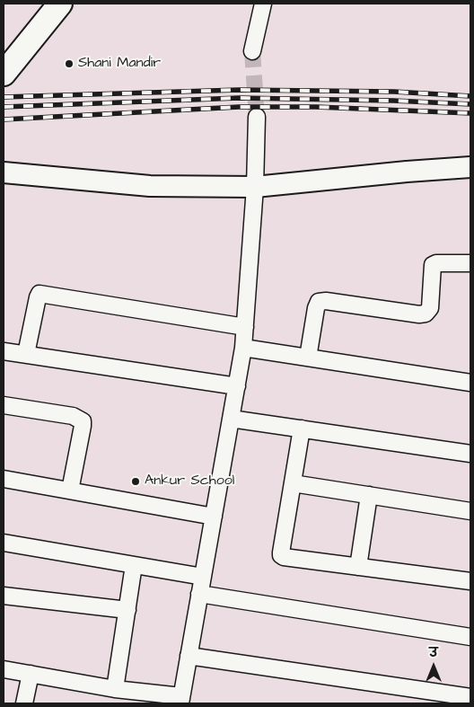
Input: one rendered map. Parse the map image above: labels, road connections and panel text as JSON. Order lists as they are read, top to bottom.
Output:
{
  "places": ["Shani Mandir", "Ankur School"],
  "north": "top"
}
